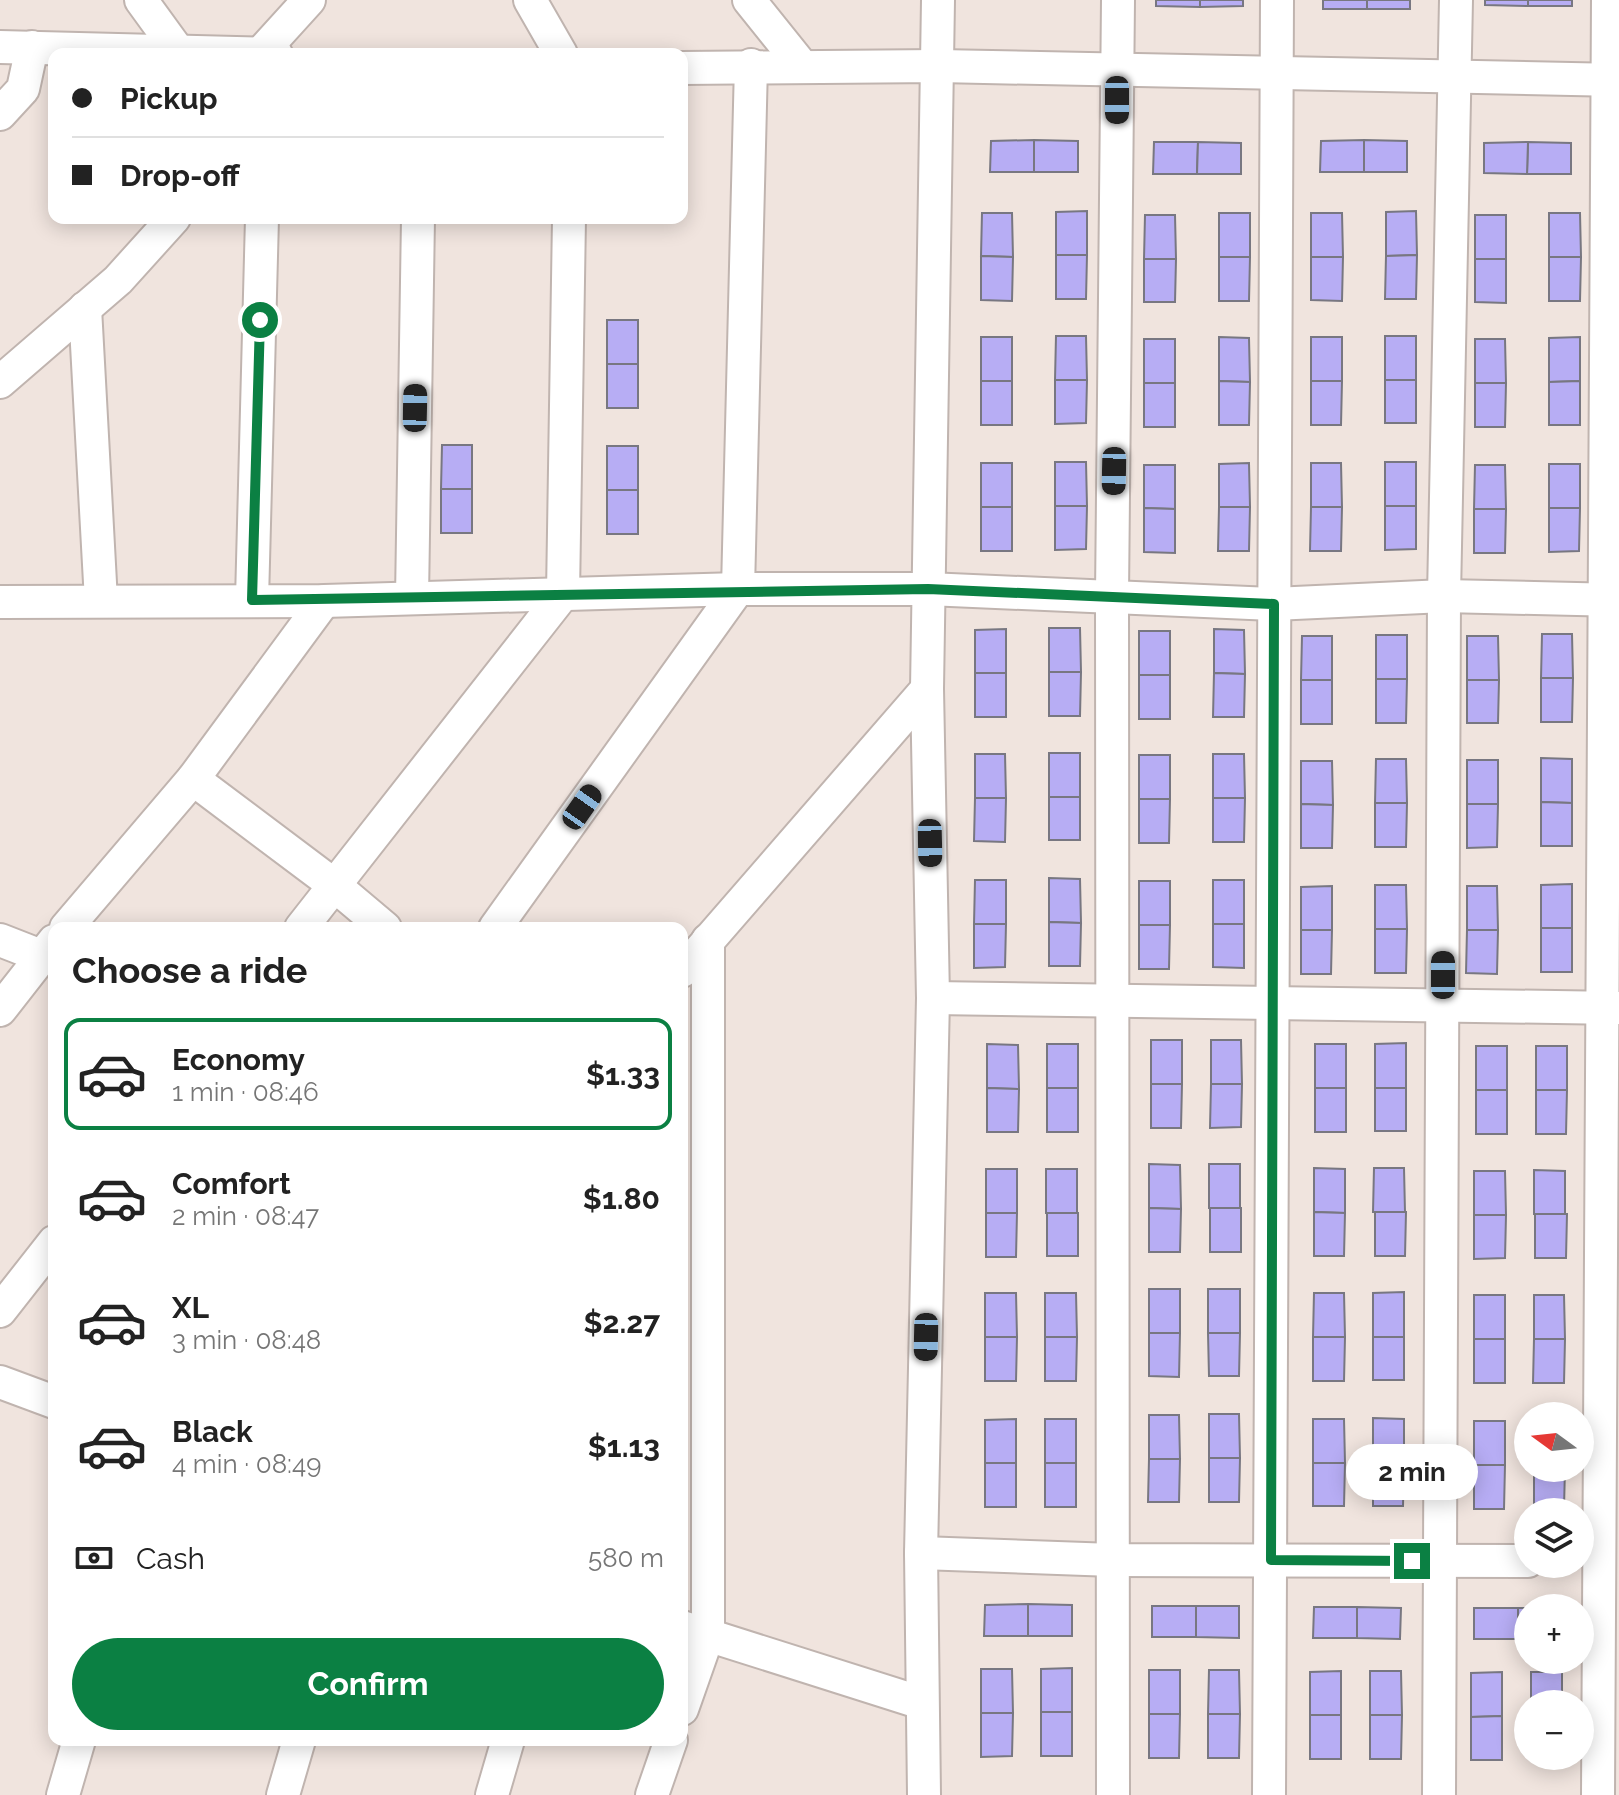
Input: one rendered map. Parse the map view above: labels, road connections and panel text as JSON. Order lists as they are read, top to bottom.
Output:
{
  "north": "left",
  "page": {
    "banner": ["Pickup", "Drop-off"],
    "heading": "Choose a ride",
    "list": [
      {
        "name": "Economy",
        "note": "1 min · 08:46",
        "value": "$1.33"
      },
      {
        "name": "Comfort",
        "note": "2 min · 08:47",
        "value": "$1.80"
      },
      {
        "name": "XL",
        "note": "3 min · 08:48",
        "value": "$2.27"
      },
      {
        "name": "Black",
        "note": "4 min · 08:49",
        "value": "$1.13"
      }
    ],
    "map_buttons": ["+", "−"],
    "bubble": "2 min",
    "pay": ["Cash", "580 m"],
    "buttons": "Confirm"
  }
}
